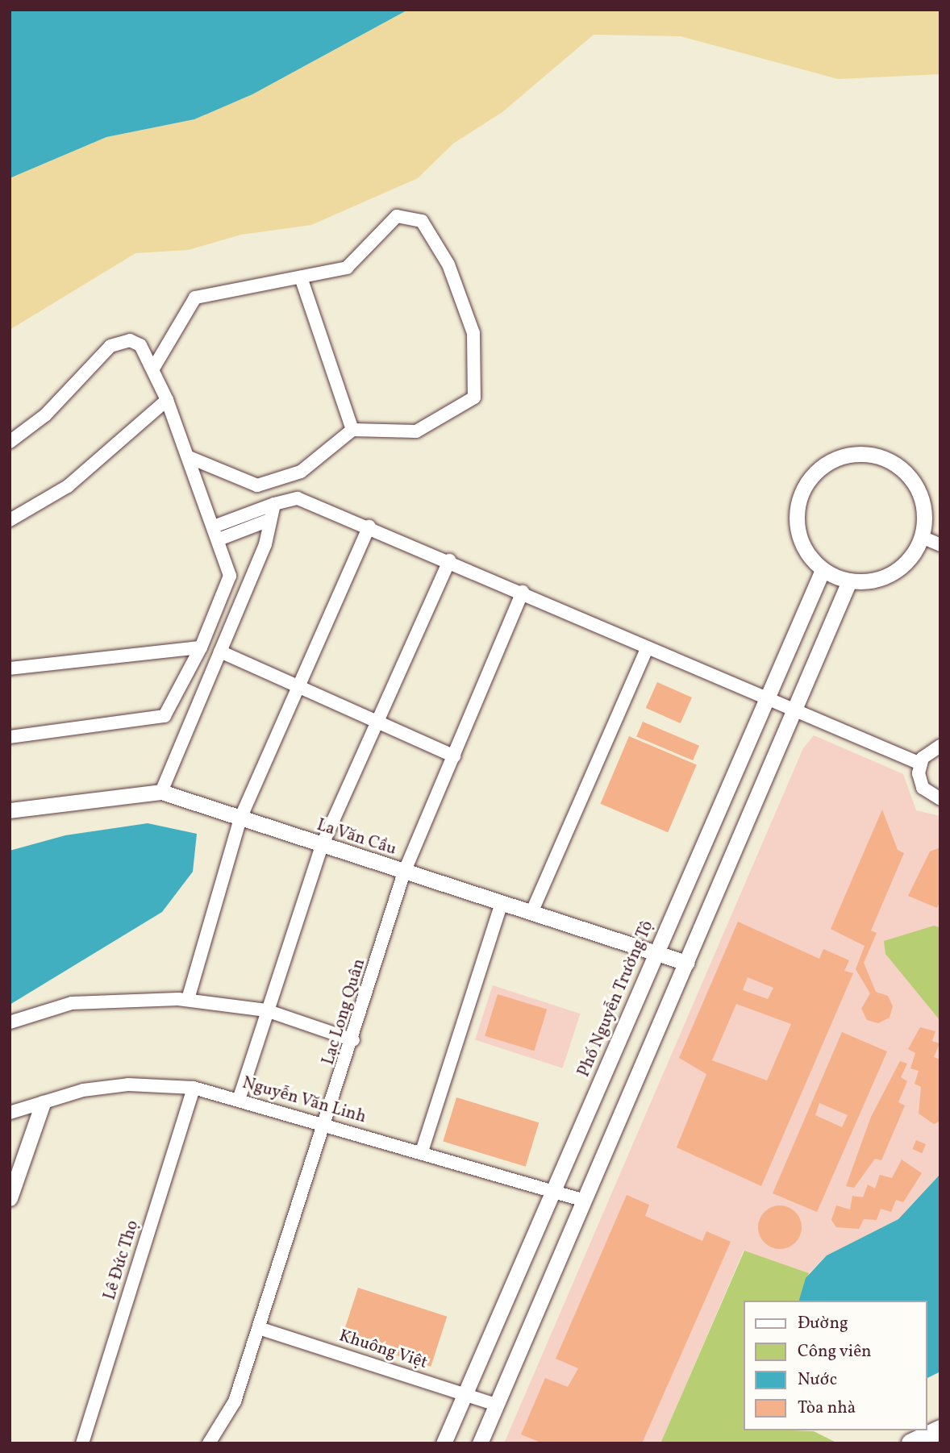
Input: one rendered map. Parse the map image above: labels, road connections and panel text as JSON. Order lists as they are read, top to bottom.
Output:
{
  "streets": {
    "street": [
      "La Văn Cầu",
      "Phố Nguyễn Trường Tộ",
      "Lạc Long Quân",
      "Nguyễn Văn Linh",
      "Lê Đức Thọ",
      "Khuông Việt"
    ]
  },
  "crossings": [
    ["La Văn Cầu", "Phố Nguyễn Trường Tộ"],
    ["La Văn Cầu", "Lạc Long Quân"],
    ["Phố Nguyễn Trường Tộ", "Nguyễn Văn Linh"],
    ["Phố Nguyễn Trường Tộ", "Khuông Việt"],
    ["Lạc Long Quân", "Nguyễn Văn Linh"],
    ["Lạc Long Quân", "Khuông Việt"],
    ["Nguyễn Văn Linh", "Lê Đức Thọ"]
  ],
  "legend": [
    "Đường",
    "Công viên",
    "Nước",
    "Tòa nhà"
  ]
}
